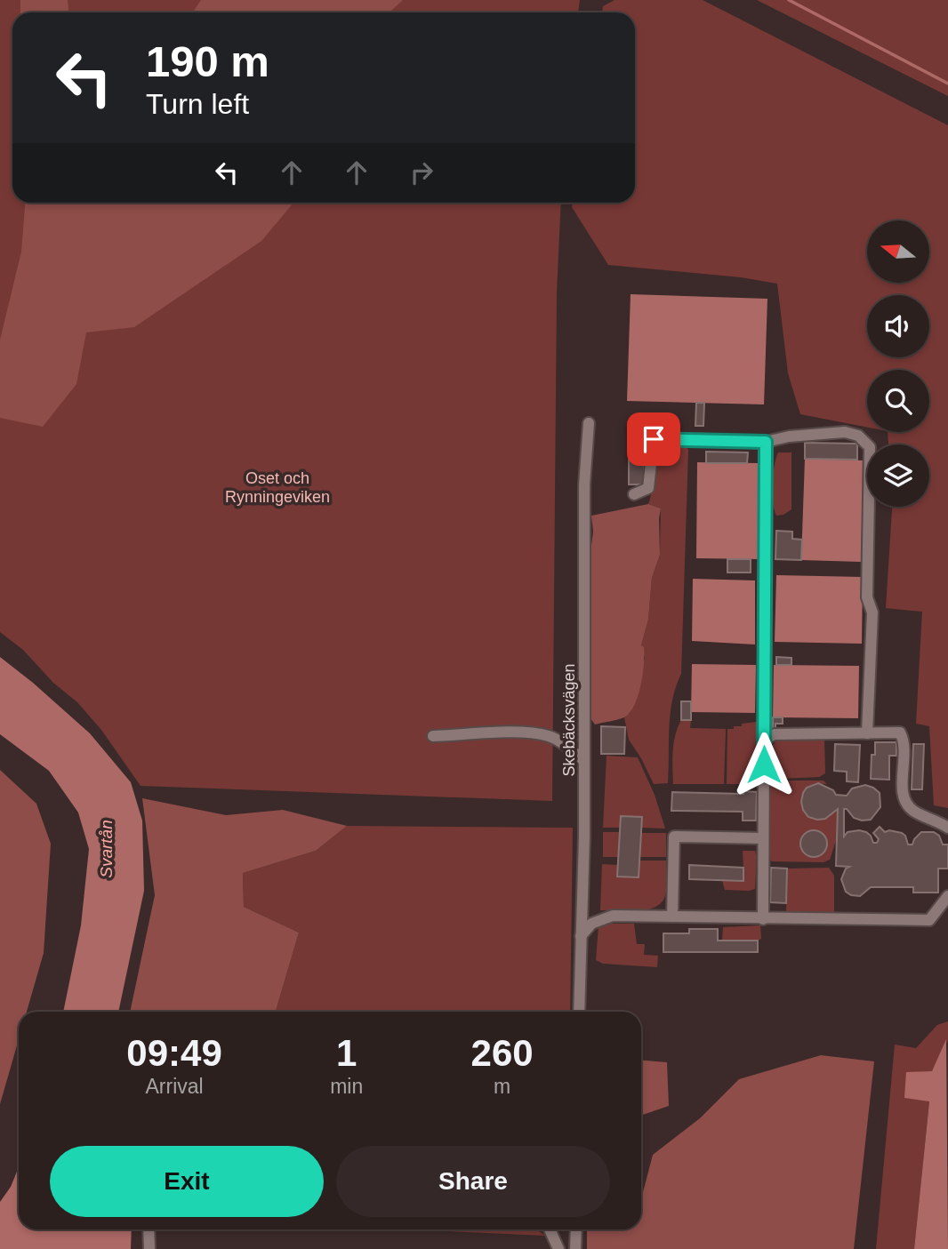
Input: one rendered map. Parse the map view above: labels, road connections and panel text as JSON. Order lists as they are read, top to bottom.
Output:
{
  "streets": {
    "street": ["Skebäcksvägen"]
  },
  "water": ["Svartån"],
  "parks": ["Oset och Rynningeviken"],
  "north": "left",
  "page": {
    "turn": ["190 m", "Turn left"],
    "eta": [
      "09:49",
      "Arrival",
      "1",
      "min",
      "260",
      "m"
    ],
    "buttons": ["Exit", "Share"]
  }
}
